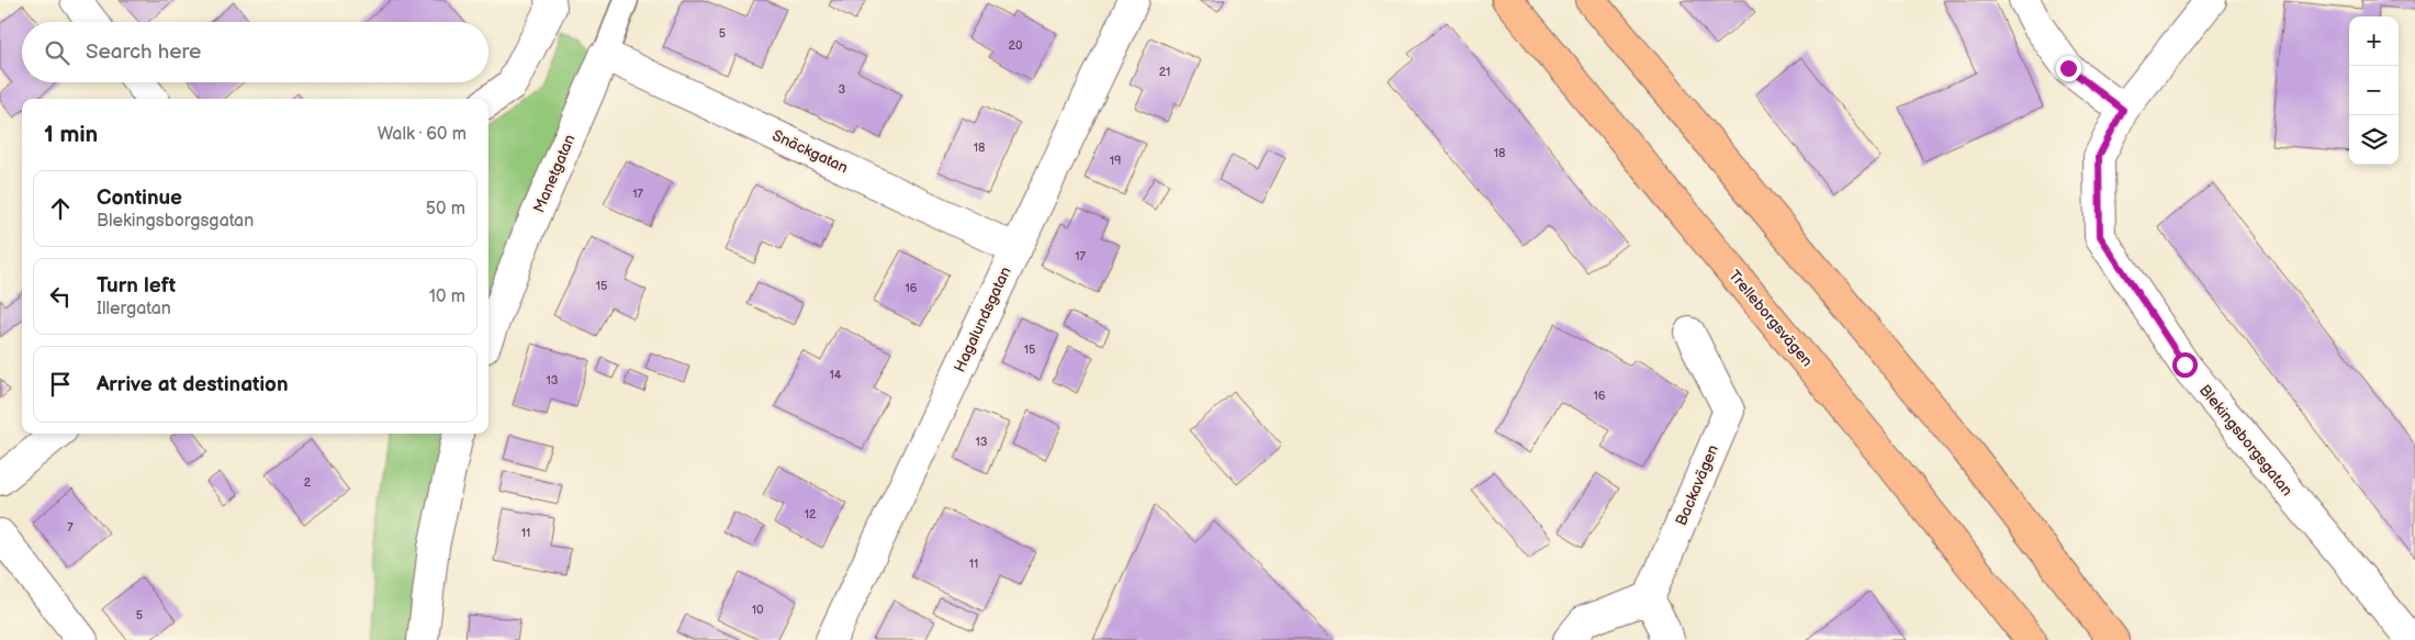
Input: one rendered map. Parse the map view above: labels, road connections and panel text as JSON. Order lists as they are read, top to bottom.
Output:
{
  "streets": {
    "highway": ["Trelleborgsvägen"],
    "street": [
      "Snäckgatan",
      "Manetgatan",
      "Hagalundsgatan",
      "Blekingsborgsgatan",
      "Backavägen"
    ]
  },
  "crossings": [
    ["Snäckgatan", "Manetgatan"],
    ["Snäckgatan", "Hagalundsgatan"]
  ],
  "house_numbers": [
    "5",
    "20",
    "21",
    "3",
    "18",
    "18",
    "19",
    "17",
    "17",
    "15",
    "16",
    "15",
    "14",
    "13",
    "16",
    "13",
    "2",
    "12",
    "7",
    "11",
    "11",
    "10",
    "5"
  ],
  "page": {
    "map_buttons": ["+", "−"],
    "search": "Search here",
    "heading": ["1 min", "Walk · 60 m"],
    "list": [
      ["Continue", "Blekingsborgsgatan", "50 m"],
      ["Turn left", "Illergatan", "10 m"],
      "Arrive at destination"
    ]
  }
}
